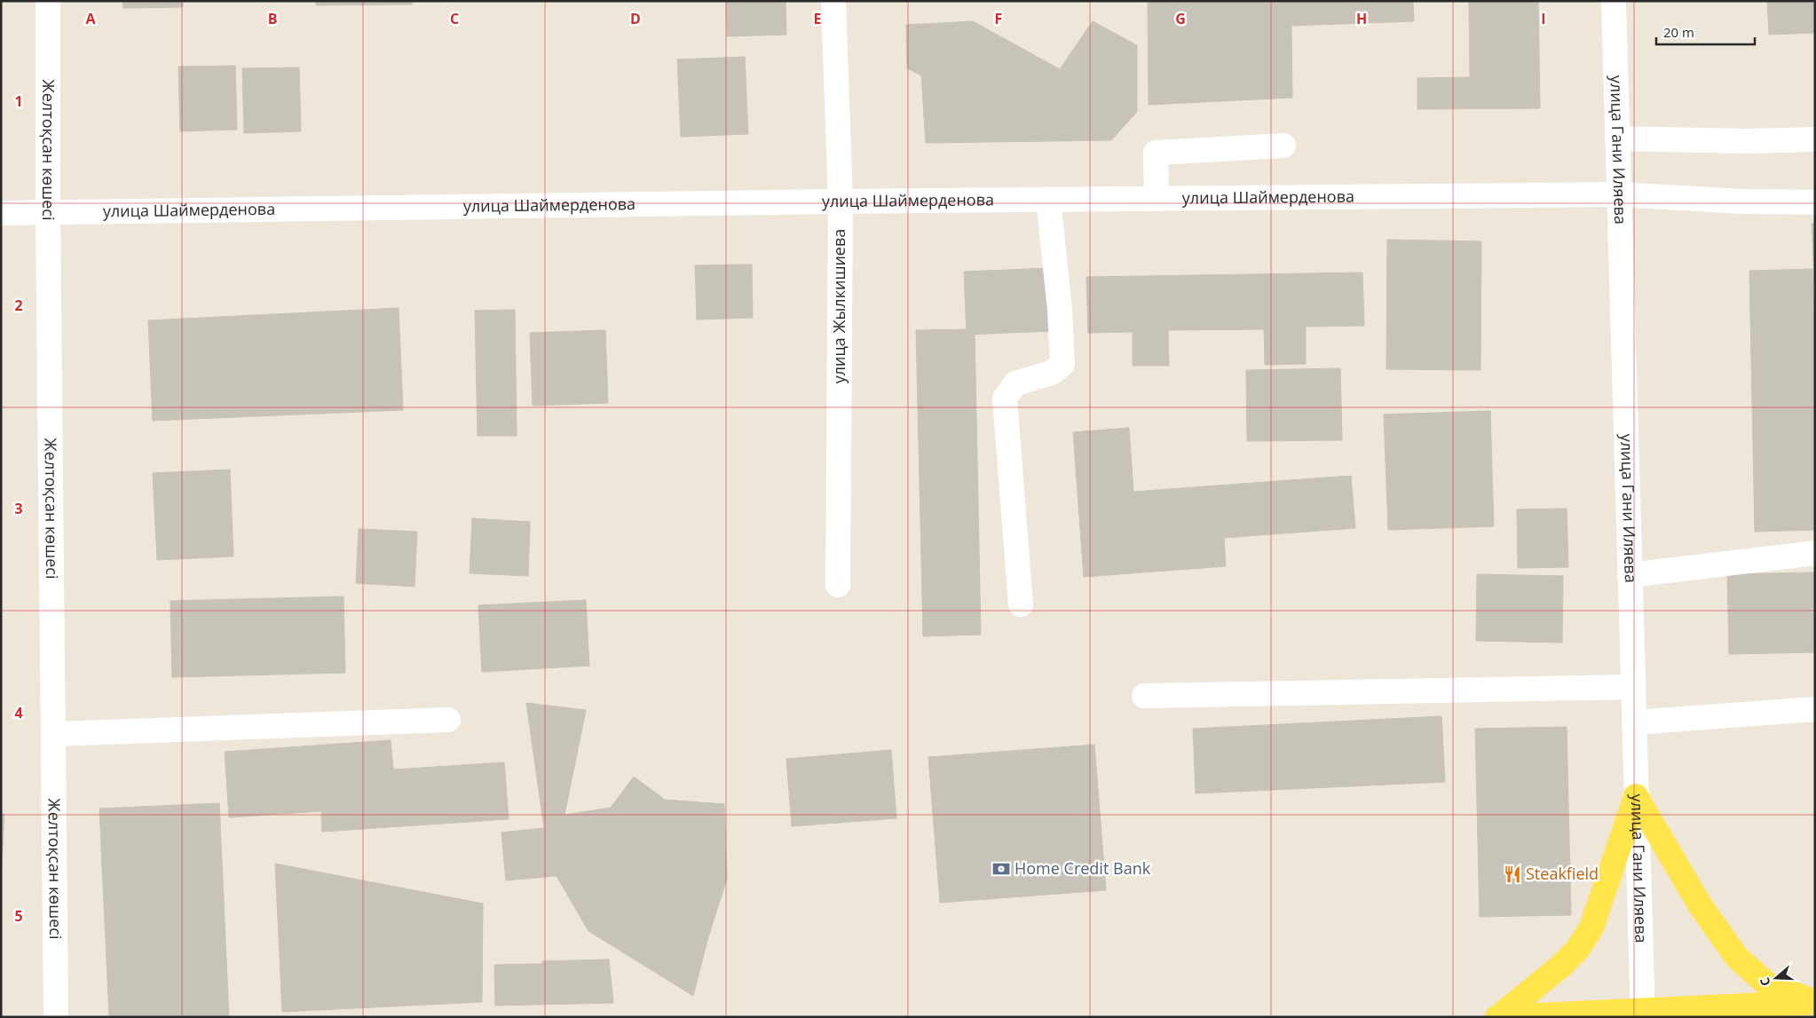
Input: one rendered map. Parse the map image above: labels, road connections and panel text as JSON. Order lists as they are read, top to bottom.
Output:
{
  "streets": {
    "street": [
      "Желтоқсан көшесі",
      "улица Гани Иляева",
      "улица Шаймерденова",
      "улица Жылкишиева"
    ]
  },
  "crossings": [
    ["Желтоқсан көшесі", "улица Шаймерденова"],
    ["улица Гани Иляева", "улица Шаймерденова"],
    ["улица Шаймерденова", "улица Жылкишиева"]
  ],
  "places": {
    "bank": ["Home Credit Bank"],
    "restaurant": ["Steakfield"]
  },
  "scale_bar": "20 m",
  "north": "left",
  "grid": {
    "columns": [
      "A",
      "B",
      "C",
      "D",
      "E",
      "F",
      "G",
      "H",
      "I"
    ],
    "rows": [
      "1",
      "2",
      "3",
      "4",
      "5"
    ]
  }
}
